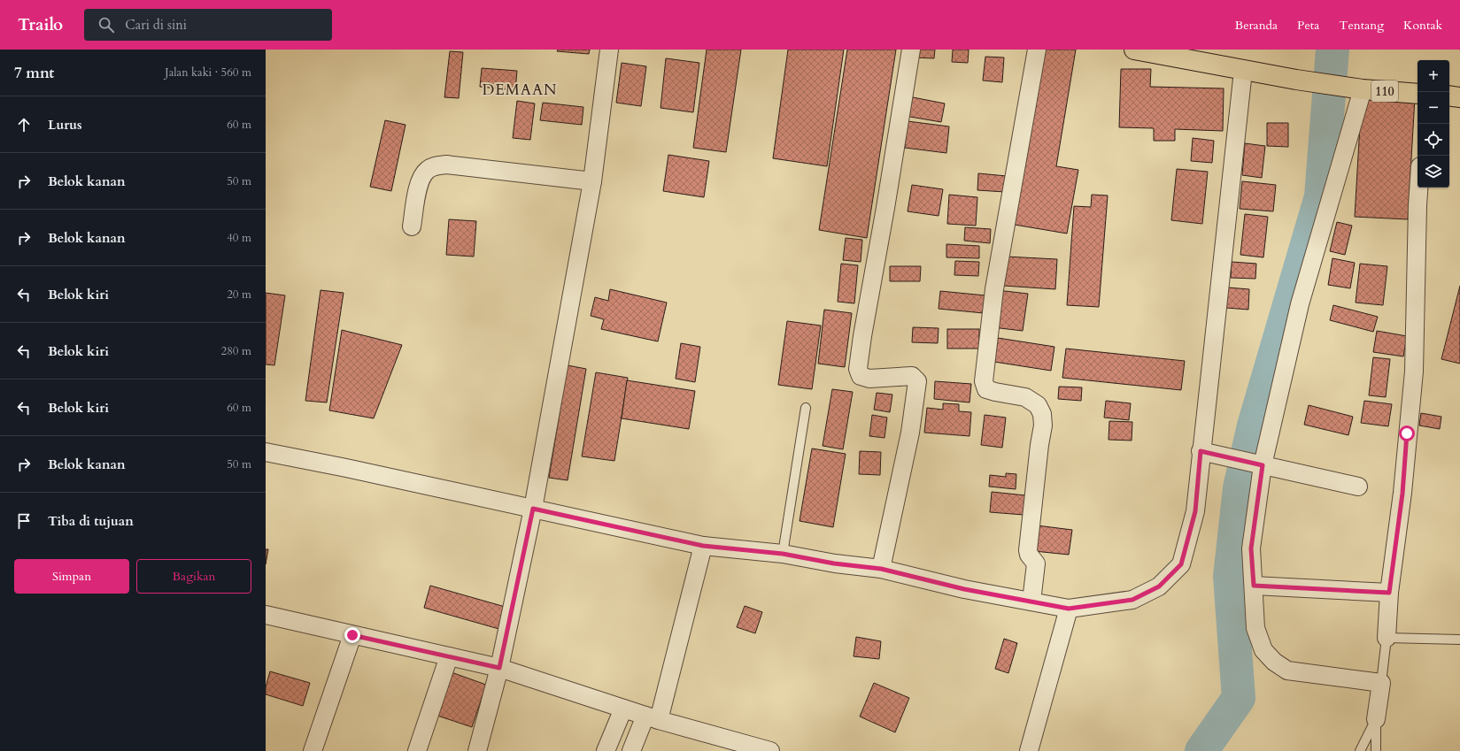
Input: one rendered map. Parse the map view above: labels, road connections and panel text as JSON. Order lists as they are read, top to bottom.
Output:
{
  "streets": {
    "main road": ["110"]
  },
  "districts": ["DEMAAN"],
  "page": {
    "header": "Trailo",
    "search": "Cari di sini",
    "nav": [
      "Beranda",
      "Peta",
      "Tentang",
      "Kontak"
    ],
    "heading": ["7 mnt", "Jalan kaki · 560 m"],
    "map_buttons": ["+", "−"],
    "list": [
      ["Lurus", "60 m"],
      ["Belok kanan", "50 m"],
      ["Belok kanan", "40 m"],
      ["Belok kiri", "20 m"],
      ["Belok kiri", "280 m"],
      ["Belok kiri", "60 m"],
      ["Belok kanan", "50 m"],
      "Tiba di tujuan"
    ],
    "buttons": ["Simpan", "Bagikan"]
  }
}
